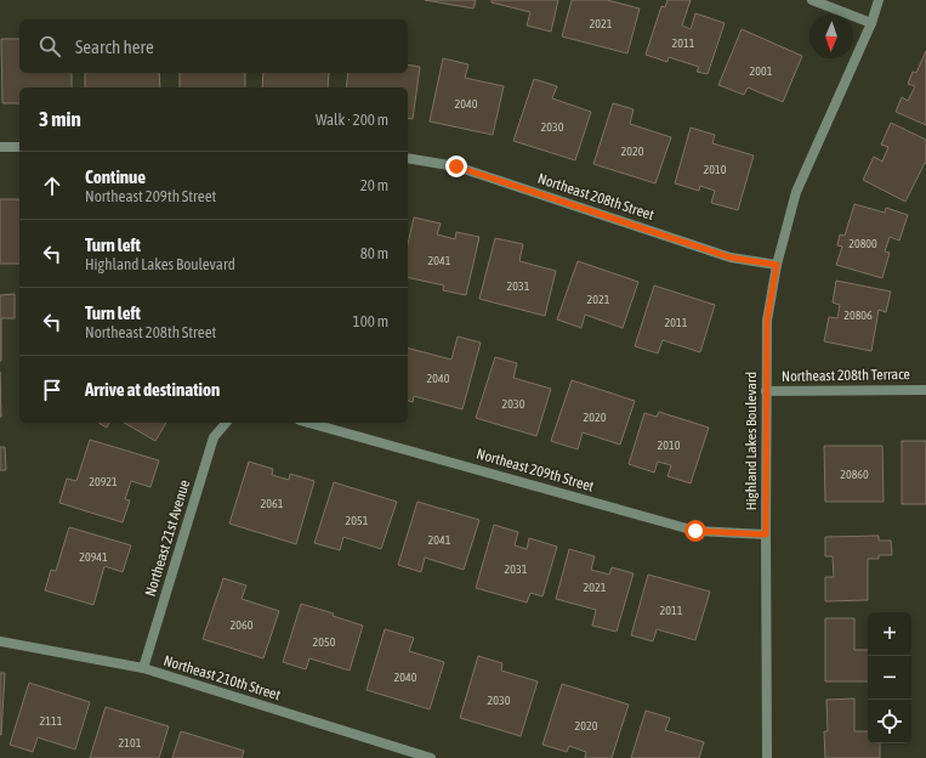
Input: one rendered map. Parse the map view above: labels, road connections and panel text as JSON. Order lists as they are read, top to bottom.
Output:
{
  "streets": {
    "street": [
      "Northeast 208th Street",
      "Northeast 208th Terrace",
      "Highland Lakes Boulevard",
      "Northeast 209th Street",
      "Northeast 21st Avenue",
      "Northeast 210th Street"
    ]
  },
  "crossings": [
    ["Northeast 208th Street", "Highland Lakes Boulevard"],
    ["Northeast 208th Terrace", "Highland Lakes Boulevard"],
    ["Highland Lakes Boulevard", "Northeast 209th Street"],
    ["Northeast 21st Avenue", "Northeast 210th Street"]
  ],
  "house_numbers": [
    "2021",
    "2011",
    "2001",
    "2040",
    "2030",
    "2020",
    "2010",
    "20800",
    "2041",
    "2031",
    "2021",
    "20806",
    "2011",
    "2040",
    "2030",
    "2020",
    "2010",
    "20860",
    "20921",
    "2061",
    "2051",
    "2041",
    "20941",
    "2031",
    "2021",
    "2011",
    "2060",
    "2050",
    "2040",
    "2030",
    "2111",
    "2020",
    "2101"
  ],
  "north": "bottom",
  "page": {
    "search": "Search here",
    "heading": ["3 min", "Walk · 200 m"],
    "list": [
      ["Continue", "Northeast 209th Street", "20 m"],
      ["Turn left", "Highland Lakes Boulevard", "80 m"],
      ["Turn left", "Northeast 208th Street", "100 m"],
      "Arrive at destination"
    ],
    "map_buttons": ["+", "−"]
  }
}
